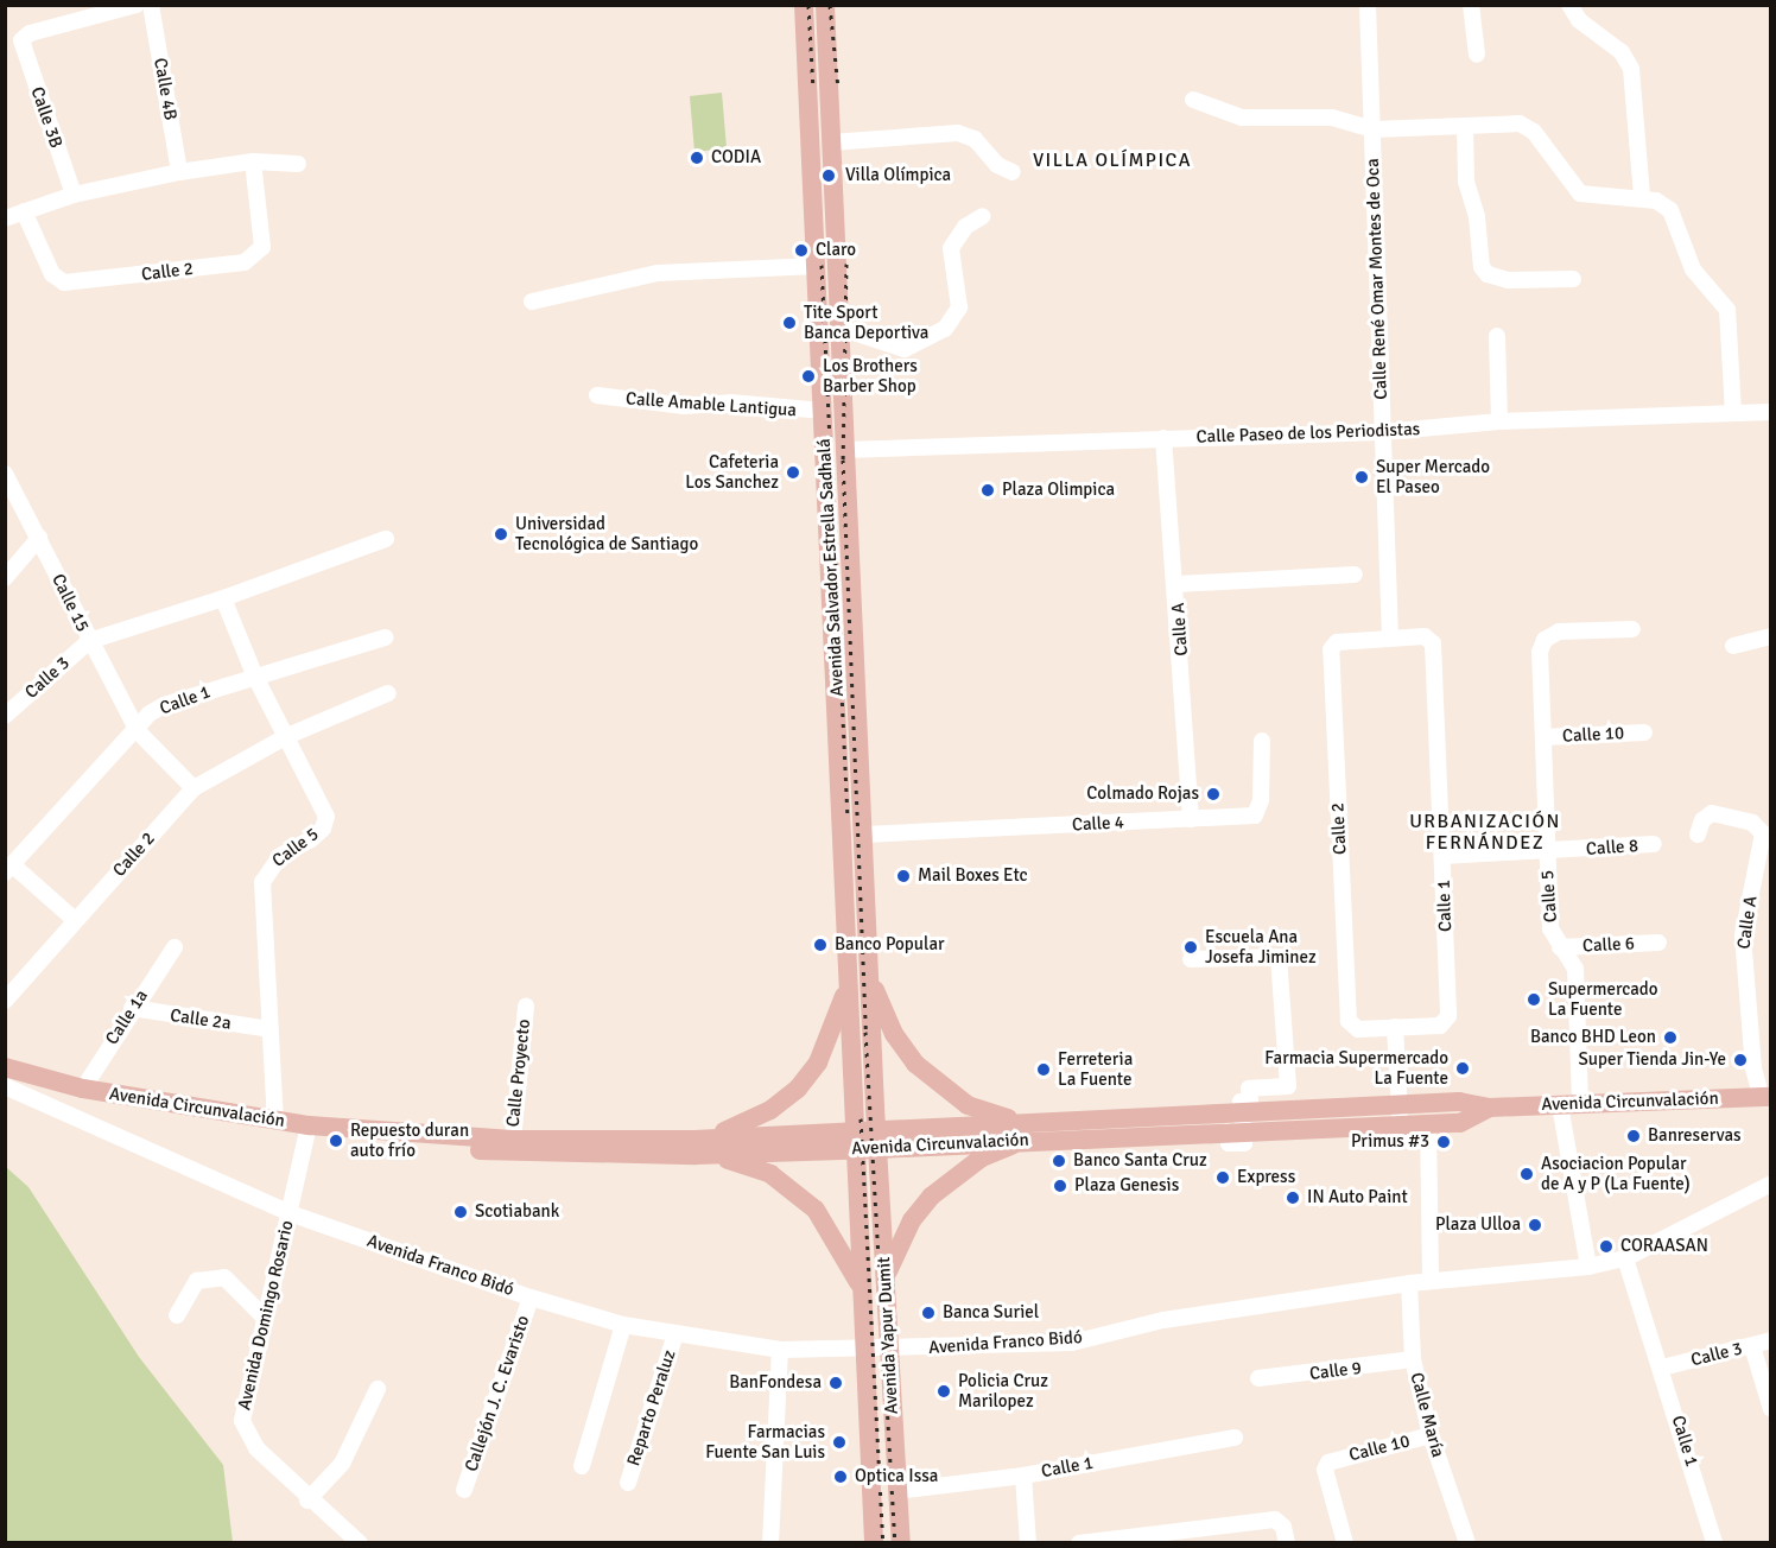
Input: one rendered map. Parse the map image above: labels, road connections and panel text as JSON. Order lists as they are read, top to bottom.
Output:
{
  "streets": {
    "main road": ["Avenida Salvador Estrella Sadhalá", "Avenida Circunvalación", "Avenida Yapur Dumit"],
    "street": [
      "Calle 4B",
      "Calle 3B",
      "Calle 2",
      "Calle René Omar Montes de Oca",
      "Calle Amable Lantigua",
      "Calle Paseo de los Periodistas",
      "Calle 15",
      "Calle A",
      "Calle 3",
      "Calle 1",
      "Calle 10",
      "Calle 4",
      "Calle 5",
      "Calle 8",
      "Calle 6",
      "Calle 1a",
      "Calle 2a",
      "Calle Proyecto",
      "Avenida Franco Bidó",
      "Avenida Domingo Rosario",
      "Calle 9",
      "Callejón J. C. Evaristo",
      "Reparto Peraluz",
      "Calle María"
    ]
  },
  "crossings": [
    ["Calle 2", "Calle René Omar Montes de Oca"],
    ["Calle 2", "Calle 1"],
    ["Calle 2", "Calle 5"],
    ["Calle René Omar Montes de Oca", "Calle Paseo de los Periodistas"],
    ["Calle René Omar Montes de Oca", "Calle 1"],
    ["Calle Amable Lantigua", "Avenida Salvador Estrella Sadhalá"],
    ["Calle Paseo de los Periodistas", "Avenida Salvador Estrella Sadhalá"],
    ["Calle Paseo de los Periodistas", "Calle A"],
    ["Avenida Salvador Estrella Sadhalá", "Calle 4"],
    ["Avenida Salvador Estrella Sadhalá", "Avenida Circunvalación"],
    ["Avenida Salvador Estrella Sadhalá", "Avenida Yapur Dumit"],
    ["Calle 15", "Calle 3"],
    ["Calle 15", "Calle 1"],
    ["Calle A", "Calle 4"],
    ["Calle A", "Avenida Circunvalación"],
    ["Calle 3", "Calle 1"],
    ["Calle 1", "Calle 5"],
    ["Calle 1", "Calle 8"],
    ["Calle 1", "Avenida Franco Bidó"],
    ["Calle 1", "Avenida Yapur Dumit"],
    ["Calle 10", "Calle 5"],
    ["Calle 10", "Calle María"],
    ["Calle 5", "Calle 8"],
    ["Calle 5", "Calle 6"],
    ["Calle 5", "Calle 2a"],
    ["Calle 5", "Avenida Circunvalación"],
    ["Calle 1a", "Calle 2a"],
    ["Calle 1a", "Avenida Circunvalación"],
    ["Calle Proyecto", "Avenida Circunvalación"],
    ["Avenida Circunvalación", "Avenida Domingo Rosario"],
    ["Avenida Circunvalación", "Avenida Yapur Dumit"],
    ["Avenida Franco Bidó", "Avenida Domingo Rosario"],
    ["Avenida Franco Bidó", "Avenida Yapur Dumit"],
    ["Avenida Franco Bidó", "Callejón J. C. Evaristo"],
    ["Avenida Franco Bidó", "Reparto Peraluz"],
    ["Avenida Franco Bidó", "Calle María"],
    ["Calle 9", "Calle María"]
  ],
  "districts": ["VILLA OLÍMPICA", "URBANIZACIÓN FERNÁNDEZ"],
  "places": [
    "CODIA",
    "Villa Olímpica",
    "Claro",
    "Tite Sport Banca Deportiva",
    "Los Brothers Barber Shop",
    "Cafeteria Los Sanchez",
    "Super Mercado El Paseo",
    "Plaza Olimpica",
    "Universidad Tecnológica de Santiago",
    "Colmado Rojas",
    "Mail Boxes Etc",
    "Banco Popular",
    "Escuela Ana Josefa Jiminez",
    "Supermercado La Fuente",
    "Banco BHD Leon",
    "Super Tienda Jin-Ye",
    "Farmacia Supermercado La Fuente",
    "Ferreteria La Fuente",
    "Banreservas",
    "Repuesto duran auto frío",
    "Primus #3",
    "Banco Santa Cruz",
    "Asociacion Popular de A y P (La Fuente)",
    "Express",
    "Plaza Genesis",
    "IN Auto Paint",
    "Scotiabank",
    "Plaza Ulloa",
    "CORAASAN",
    "Banca Suriel",
    "BanFondesa",
    "Policia Cruz Marilopez",
    "Farmacias Fuente San Luis",
    "Optica Issa"
  ]
}
